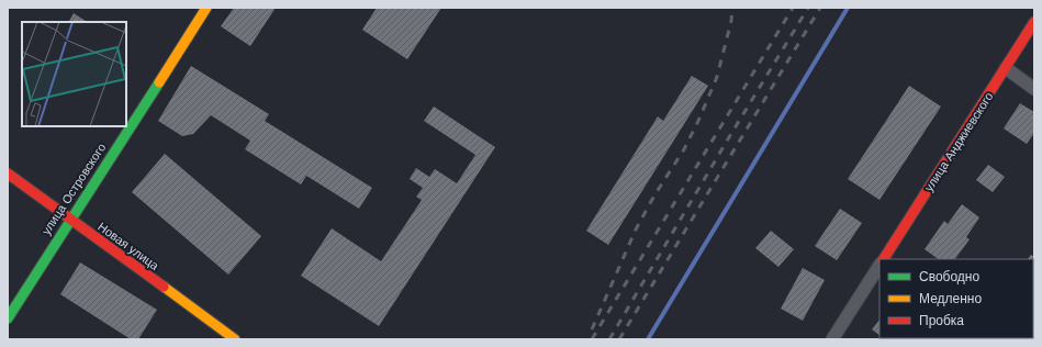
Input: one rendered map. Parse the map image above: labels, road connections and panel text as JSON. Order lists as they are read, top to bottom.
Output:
{
  "streets": {
    "street": ["улица Анджиевского", "улица Островского", "Новая улица"]
  },
  "crossings": [
    ["улица Островского", "Новая улица"]
  ],
  "legend": ["Свободно", "Медленно", "Пробка"]
}
